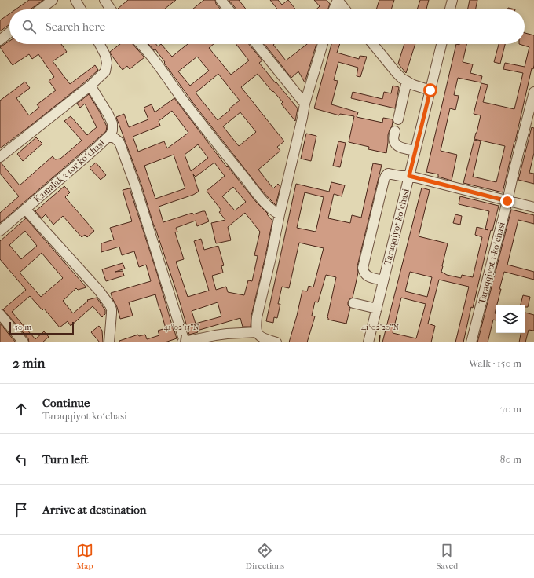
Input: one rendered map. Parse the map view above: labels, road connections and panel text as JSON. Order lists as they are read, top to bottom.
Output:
{
  "streets": {
    "street": ["Kamalak 3-tor koʻchasi", "Taraqqiyot koʻchasi", "Taraqqiyot 1-koʻchasi"]
  },
  "scale_bar": "50 m",
  "page": {
    "search": "Search here",
    "scale": "50 m",
    "heading": ["2 min", "Walk · 150 m"],
    "list": [
      ["Continue", "Taraqqiyot koʻchasi", "70 m"],
      ["Turn left", "80 m"],
      "Arrive at destination"
    ],
    "nav": ["Map", "Directions", "Saved"]
  },
  "coordinates": ["41°02'15\"N", "41°02'20\"N"]
}
